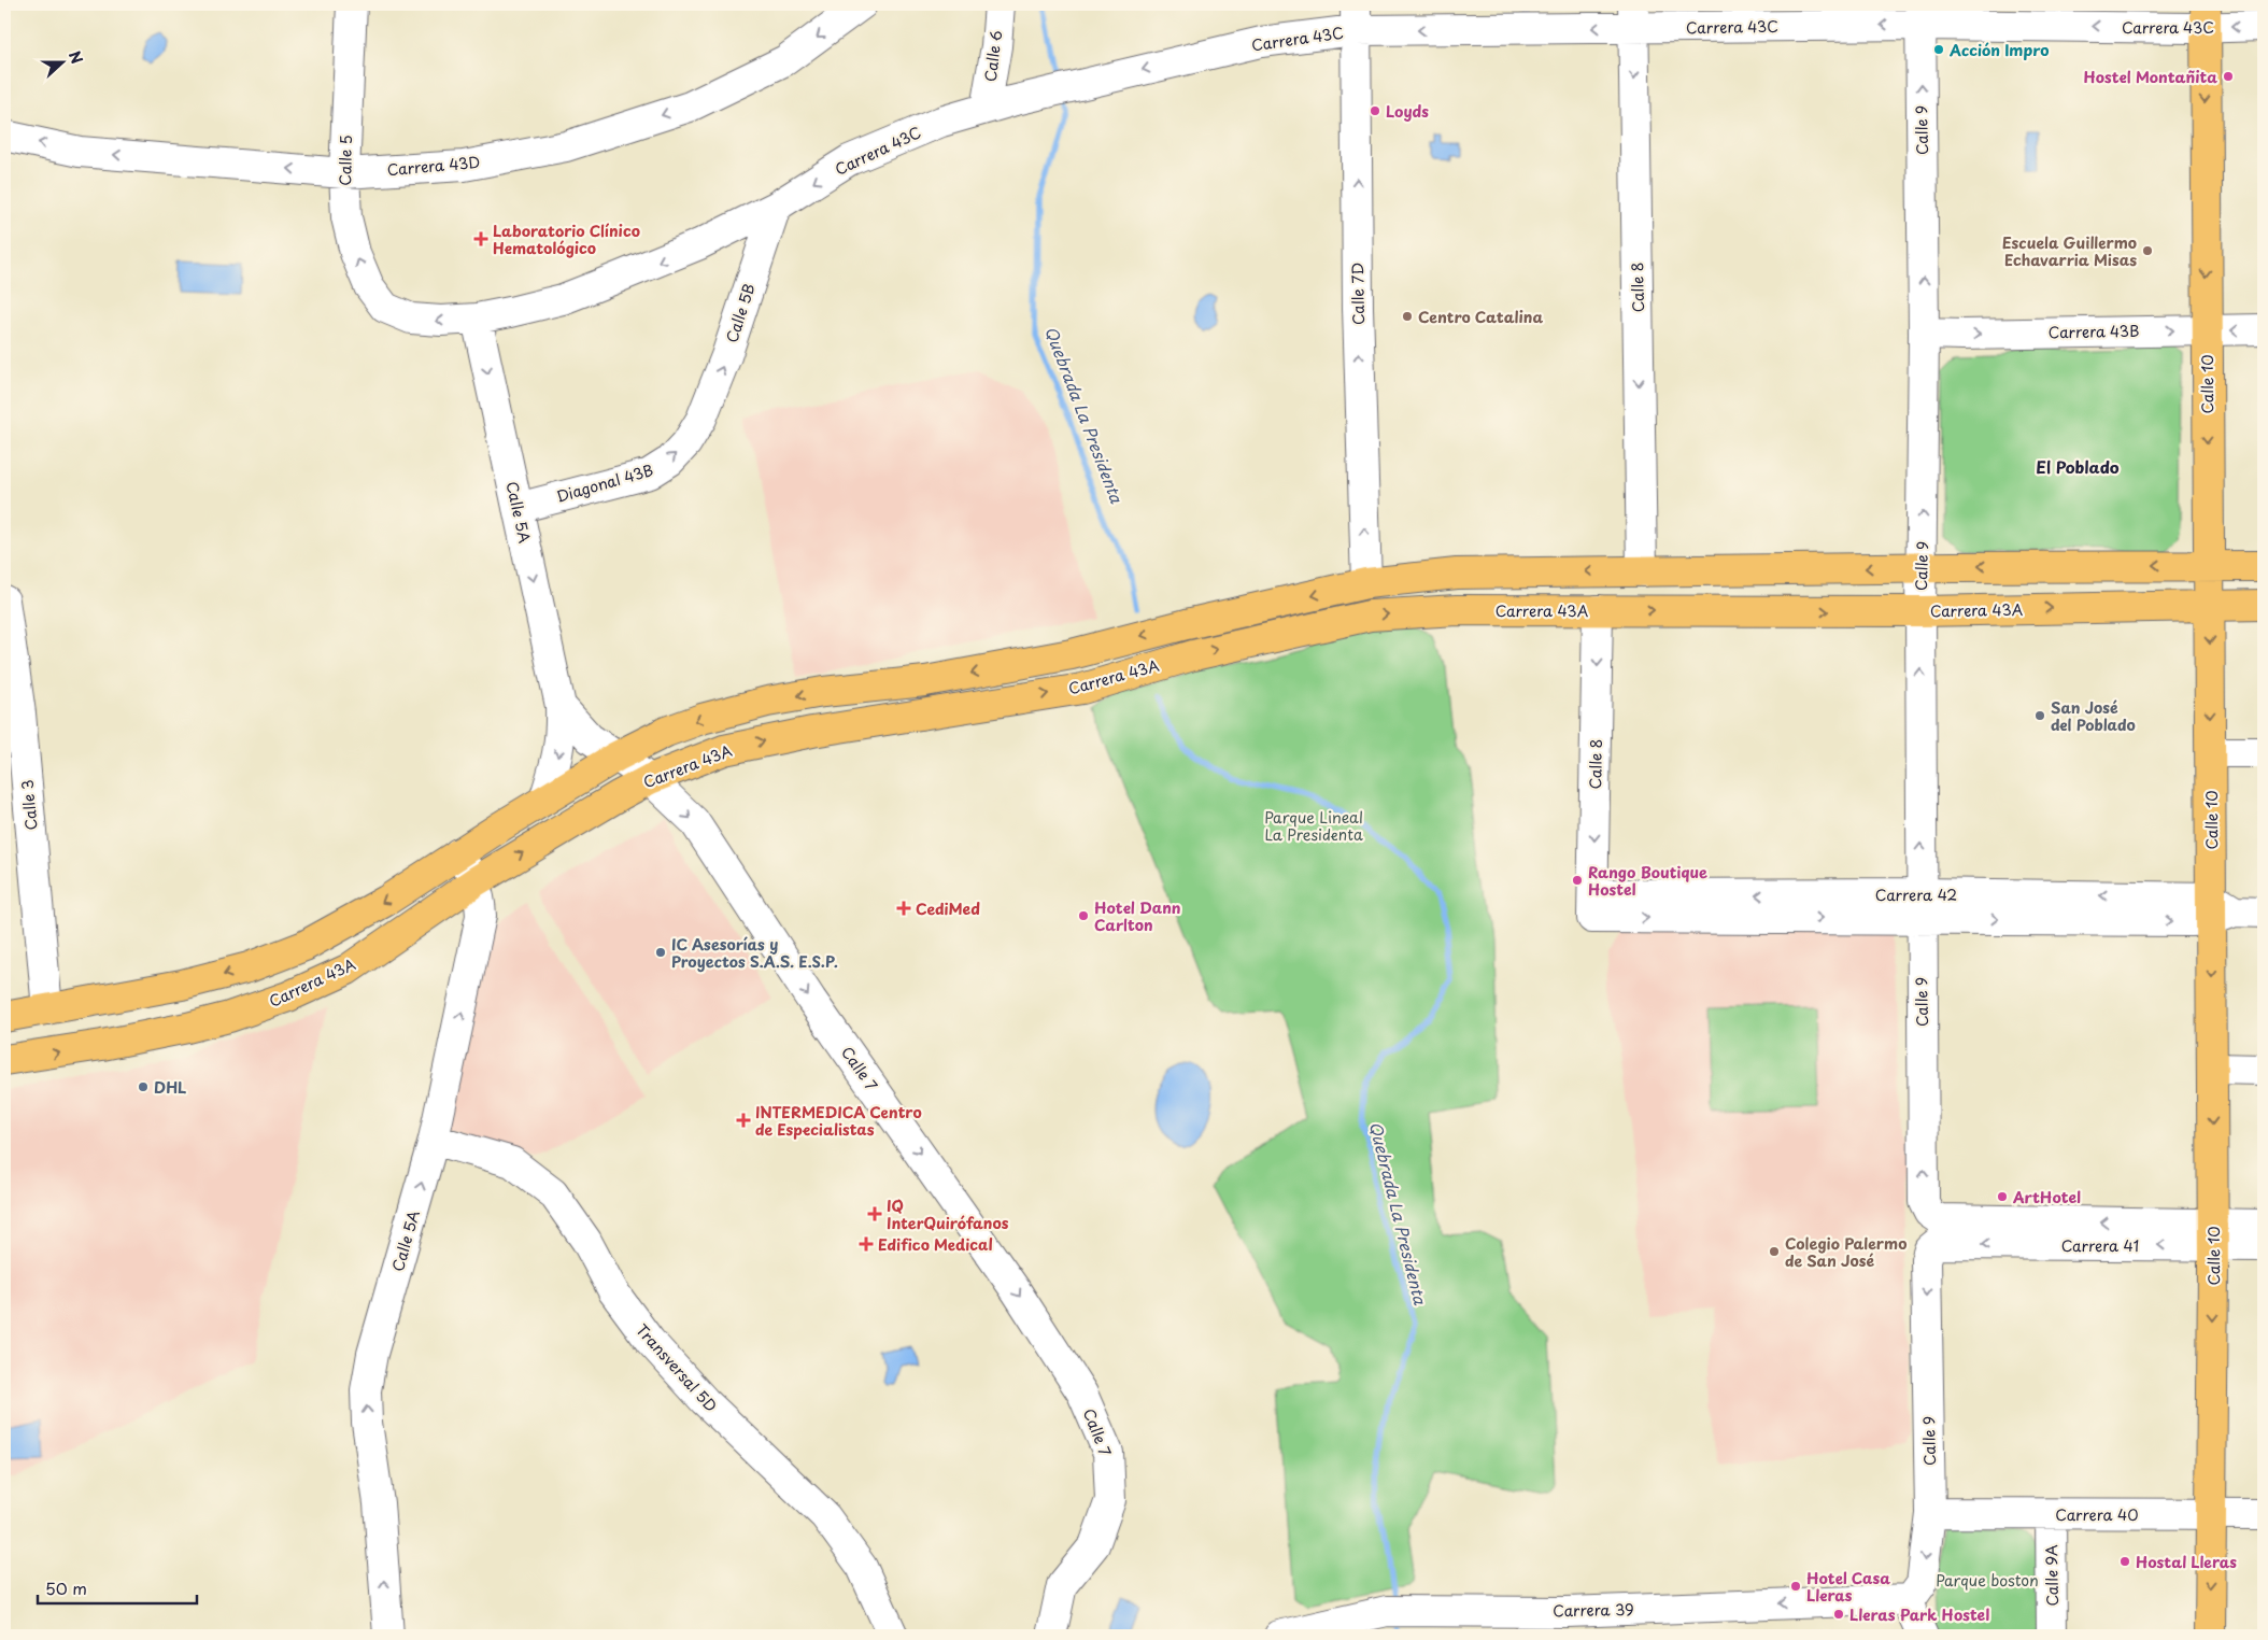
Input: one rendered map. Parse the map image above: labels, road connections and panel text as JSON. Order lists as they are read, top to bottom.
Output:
{
  "streets": {
    "main road": ["Calle 10", "Carrera 43A"],
    "street": [
      "Carrera 43C",
      "Calle 6",
      "Calle 9",
      "Calle 5",
      "Carrera 43D",
      "Calle 8",
      "Calle 7D",
      "Calle 5B",
      "Carrera 43B",
      "Diagonal 43B",
      "Calle 5A",
      "Calle 3",
      "Carrera 42",
      "Calle 7",
      "Carrera 41",
      "Transversal 5D",
      "Carrera 40",
      "Calle 9A",
      "Carrera 39"
    ]
  },
  "crossings": [
    ["Carrera 43C", "Calle 6"],
    ["Carrera 43C", "Calle 9"],
    ["Carrera 43C", "Calle 5"],
    ["Carrera 43C", "Calle 8"],
    ["Carrera 43C", "Calle 7D"],
    ["Carrera 43C", "Calle 5B"],
    ["Carrera 43C", "Calle 10"],
    ["Carrera 43C", "Calle 5A"],
    ["Calle 9", "Carrera 43B"],
    ["Calle 9", "Carrera 43A"],
    ["Calle 9", "Carrera 42"],
    ["Calle 9", "Carrera 41"],
    ["Calle 9", "Carrera 40"],
    ["Calle 9", "Carrera 39"],
    ["Calle 5", "Carrera 43D"],
    ["Calle 8", "Carrera 43A"],
    ["Calle 8", "Carrera 42"],
    ["Calle 5B", "Diagonal 43B"],
    ["Carrera 43B", "Calle 10"],
    ["Calle 10", "Carrera 43A"],
    ["Calle 10", "Carrera 42"],
    ["Calle 10", "Carrera 41"],
    ["Calle 10", "Carrera 40"],
    ["Diagonal 43B", "Calle 5A"],
    ["Calle 5A", "Carrera 43A"],
    ["Calle 5A", "Calle 7"],
    ["Calle 5A", "Transversal 5D"],
    ["Carrera 43A", "Calle 7"],
    ["Carrera 40", "Calle 9A"]
  ],
  "one_way": [
    "Carrera 43C",
    "Calle 5",
    "Carrera 43D",
    "Calle 8",
    "Calle 7D",
    "Calle 5B",
    "Calle 10",
    "Diagonal 43B",
    "Calle 7",
    "Carrera 41",
    "Carrera 39"
  ],
  "districts": ["El Poblado"],
  "water": ["Quebrada La Presidenta"],
  "parks": ["Parque Lineal La Presidenta", "Parque boston"],
  "places": {
    "other": [
      "Acción Impro",
      "Hostel Montañita",
      "Loyds",
      "Escuela Guillermo Echavarria Misas",
      "Centro Catalina",
      "San José del Poblado",
      "Rango Boutique Hostel",
      "Hotel Dann Carlton",
      "IC Asesorías y Proyectos S.A.S. E.S.P.",
      "DHL",
      "ArtHotel",
      "Colegio Palermo de San José",
      "Hostal Lleras",
      "Hotel Casa Lleras",
      "Lleras Park Hostel"
    ],
    "health": [
      "Laboratorio Clínico Hematológico",
      "CediMed",
      "INTERMEDICA Centro de Especialistas",
      "IQ InterQuirófanos",
      "Edifico Medical"
    ]
  },
  "scale_bar": "50 m",
  "north": "right"
}
